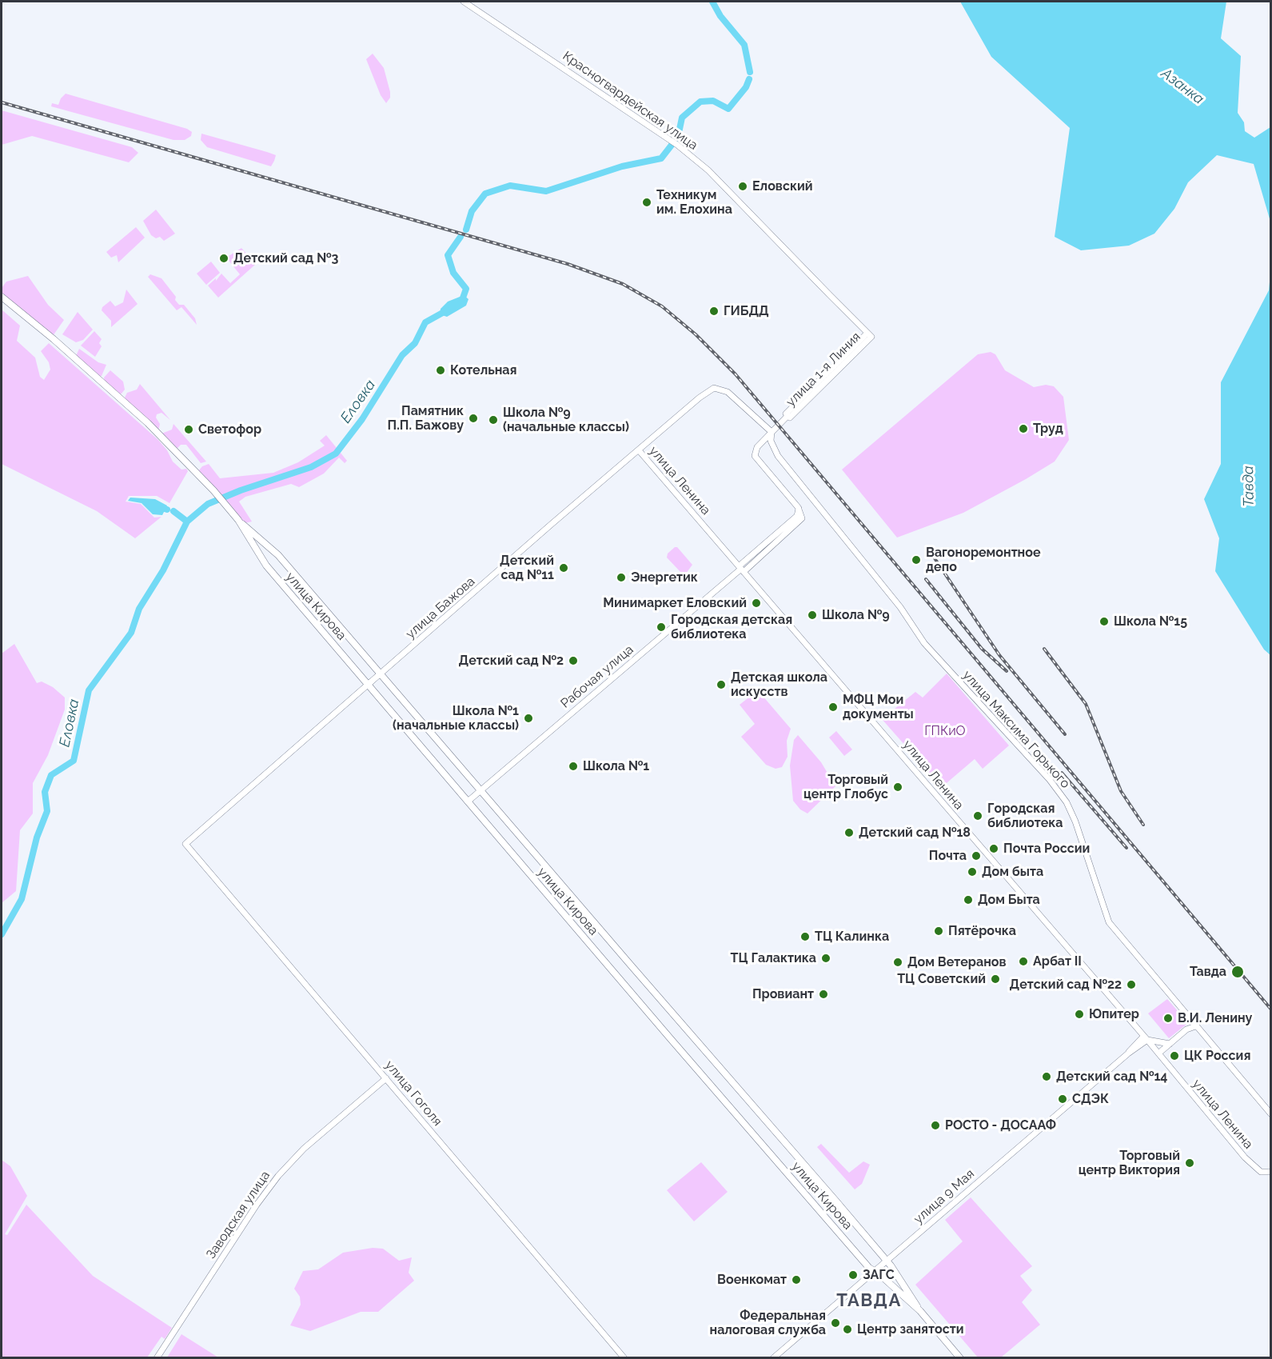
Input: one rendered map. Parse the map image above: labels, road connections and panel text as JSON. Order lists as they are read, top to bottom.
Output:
{
  "streets": {
    "main road": ["улица Кирова"],
    "street": [
      "Красногвардейская улица",
      "улица 1-я Линия",
      "улица Ленина",
      "улица Бажова",
      "Рабочая улица",
      "улица Максима Горького",
      "улица Гоголя",
      "улица 9 Мая",
      "Заводская улица"
    ]
  },
  "crossings": [
    ["Красногвардейская улица", "улица 1-я Линия"],
    ["улица 1-я Линия", "улица Бажова"],
    ["улица 1-я Линия", "Рабочая улица"],
    ["улица 1-я Линия", "улица Максима Горького"],
    ["улица Ленина", "улица Бажова"],
    ["улица Ленина", "Рабочая улица"],
    ["улица Ленина", "улица 9 Мая"],
    ["улица Кирова", "улица Бажова"],
    ["улица Кирова", "Рабочая улица"],
    ["улица Кирова", "улица 9 Мая"],
    ["улица Бажова", "улица Максима Горького"],
    ["улица Бажова", "улица Гоголя"],
    ["улица Гоголя", "Заводская улица"]
  ],
  "districts": ["ТАВДА"],
  "water": ["Азанка", "Еловка", "Тавда"],
  "parks": ["ГПКиО"],
  "places": [
    "Еловский",
    "Техникум им. Елохина",
    "Детский сад №3",
    "ГИБДД",
    "Котельная",
    "Памятник П.П. Бажову",
    "Школа №9 (начальные классы)",
    "Труд",
    "Светофор",
    "Вагоноремонтное депо",
    "Детский сад №11",
    "Энергетик",
    "Минимаркет Еловский",
    "Школа №9",
    "Школа №15",
    "Городская детская библиотека",
    "Детский сад №2",
    "Детская школа искусств",
    "МФЦ Мои документы",
    "Школа №1 (начальные классы)",
    "Школа №1",
    "Торговый центр Глобус",
    "Городская библиотека",
    "Детский сад №18",
    "Почта России",
    "Почта",
    "Дом быта",
    "Дом Быта",
    "Пятёрочка",
    "ТЦ Калинка",
    "ТЦ Галактика",
    "Арбат II",
    "Дом Ветеранов",
    "Тавда",
    "ТЦ Советский",
    "Детский сад №22",
    "Провиант",
    "Юпитер",
    "В.И. Ленину",
    "ЦК Россия",
    "Детский сад №14",
    "СДЭК",
    "РОСТО - ДОСААФ",
    "Торговый центр Виктория",
    "ЗАГС",
    "Военкомат",
    "Федеральная налоговая служба",
    "Центр занятости"
  ]
}
